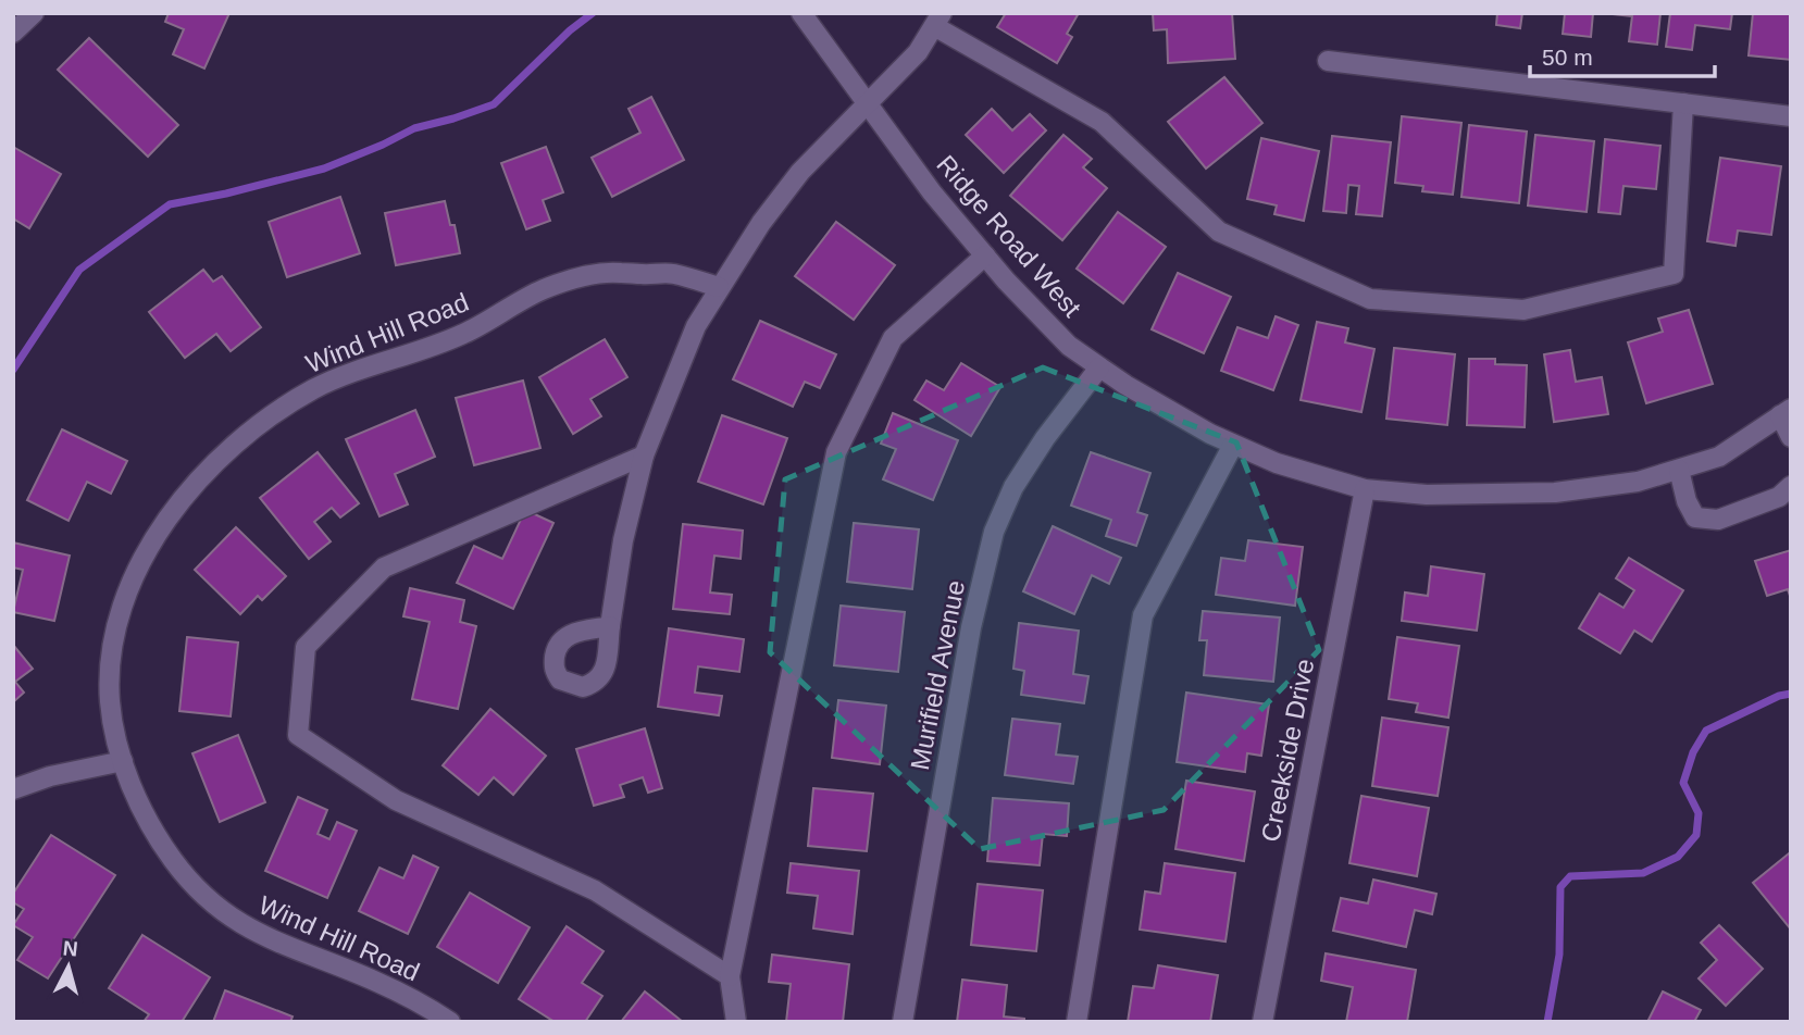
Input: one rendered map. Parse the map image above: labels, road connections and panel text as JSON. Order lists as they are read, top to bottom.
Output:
{
  "streets": {
    "street": [
      "Ridge Road West",
      "Wind Hill Road",
      "Murifield Avenue",
      "Creekside Drive"
    ]
  },
  "crossings": [
    ["Ridge Road West", "Murifield Avenue"],
    ["Ridge Road West", "Creekside Drive"]
  ],
  "scale_bar": "50 m",
  "north": "top"
}
